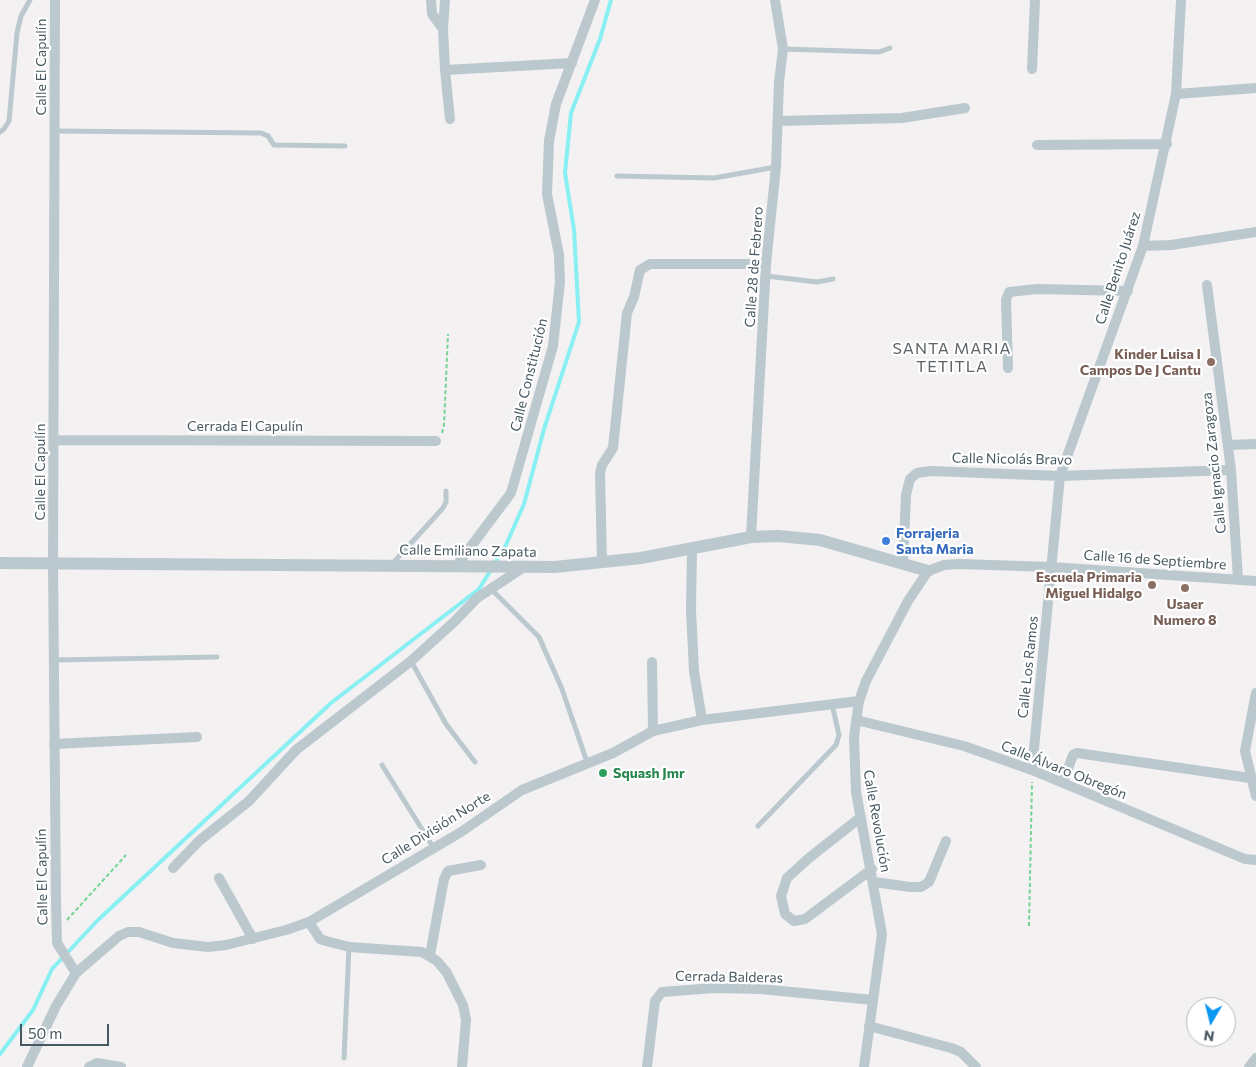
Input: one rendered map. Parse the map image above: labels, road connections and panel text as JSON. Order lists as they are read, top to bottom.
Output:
{
  "streets": {
    "street": [
      "Calle El Capulín",
      "Calle 28 de Febrero",
      "Calle Benito Juárez",
      "Calle Constitución",
      "Cerrada El Capulín",
      "Calle Nicolás Bravo",
      "Calle Ignacio Zaragoza",
      "Calle Emiliano Zapata",
      "Calle 16 de Septiembre",
      "Calle Los Ramos",
      "Calle Álvaro Obregón",
      "Calle Revolución",
      "Calle División Norte",
      "Cerrada Balderas"
    ]
  },
  "crossings": [
    ["Calle El Capulín", "Cerrada El Capulín"],
    ["Calle El Capulín", "Calle Emiliano Zapata"],
    ["Calle El Capulín", "Calle División Norte"],
    ["Calle 28 de Febrero", "Calle Emiliano Zapata"],
    ["Calle Benito Juárez", "Calle Nicolás Bravo"],
    ["Calle Benito Juárez", "Calle 16 de Septiembre"],
    ["Calle Benito Juárez", "Calle Los Ramos"],
    ["Calle Constitución", "Calle Emiliano Zapata"],
    ["Calle Nicolás Bravo", "Calle Ignacio Zaragoza"],
    ["Calle Nicolás Bravo", "Calle Emiliano Zapata"],
    ["Calle Ignacio Zaragoza", "Calle 16 de Septiembre"],
    ["Calle Emiliano Zapata", "Calle Revolución"],
    ["Calle 16 de Septiembre", "Calle Los Ramos"],
    ["Calle Los Ramos", "Calle Álvaro Obregón"],
    ["Calle Álvaro Obregón", "Calle Revolución"],
    ["Calle Revolución", "Calle División Norte"],
    ["Calle Revolución", "Cerrada Balderas"]
  ],
  "districts": ["SANTA MARIA TETITLA"],
  "places": [
    "Kinder Luisa I Campos De J Cantu",
    "Forrajeria Santa Maria",
    "Escuela Primaria Miguel Hidalgo",
    "Usaer Numero 8",
    "Squash Jmr"
  ],
  "scale_bar": "50 m",
  "north": "bottom"
}
